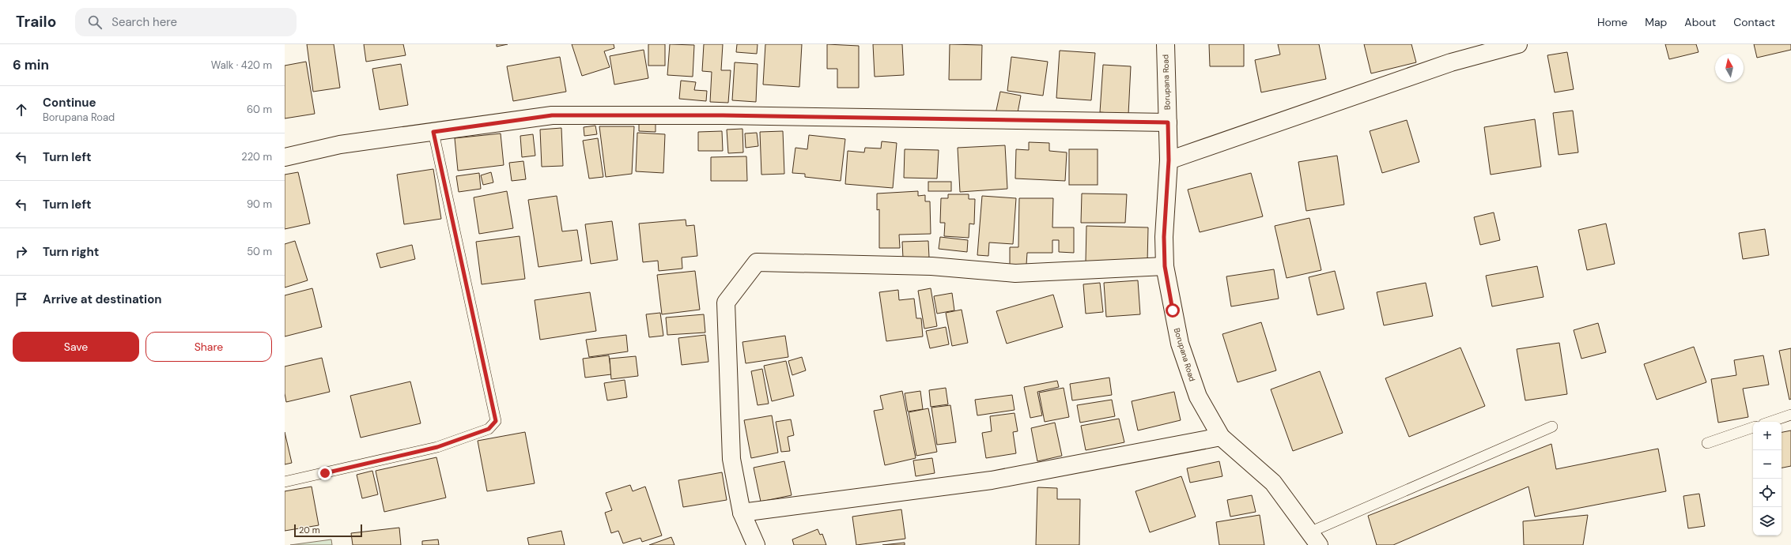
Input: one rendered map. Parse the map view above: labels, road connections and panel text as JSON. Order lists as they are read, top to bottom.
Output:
{
  "streets": {
    "street": ["Borupana Road"]
  },
  "scale_bar": "20 m",
  "north": "top",
  "page": {
    "header": "Trailo",
    "search": "Search here",
    "nav": [
      "Home",
      "Map",
      "About",
      "Contact"
    ],
    "heading": ["6 min", "Walk · 420 m"],
    "list": [
      ["Continue", "Borupana Road", "60 m"],
      ["Turn left", "220 m"],
      ["Turn left", "90 m"],
      ["Turn right", "50 m"],
      "Arrive at destination"
    ],
    "buttons": ["Save", "Share"],
    "map_buttons": ["+", "−"],
    "scale": "20 m"
  }
}
